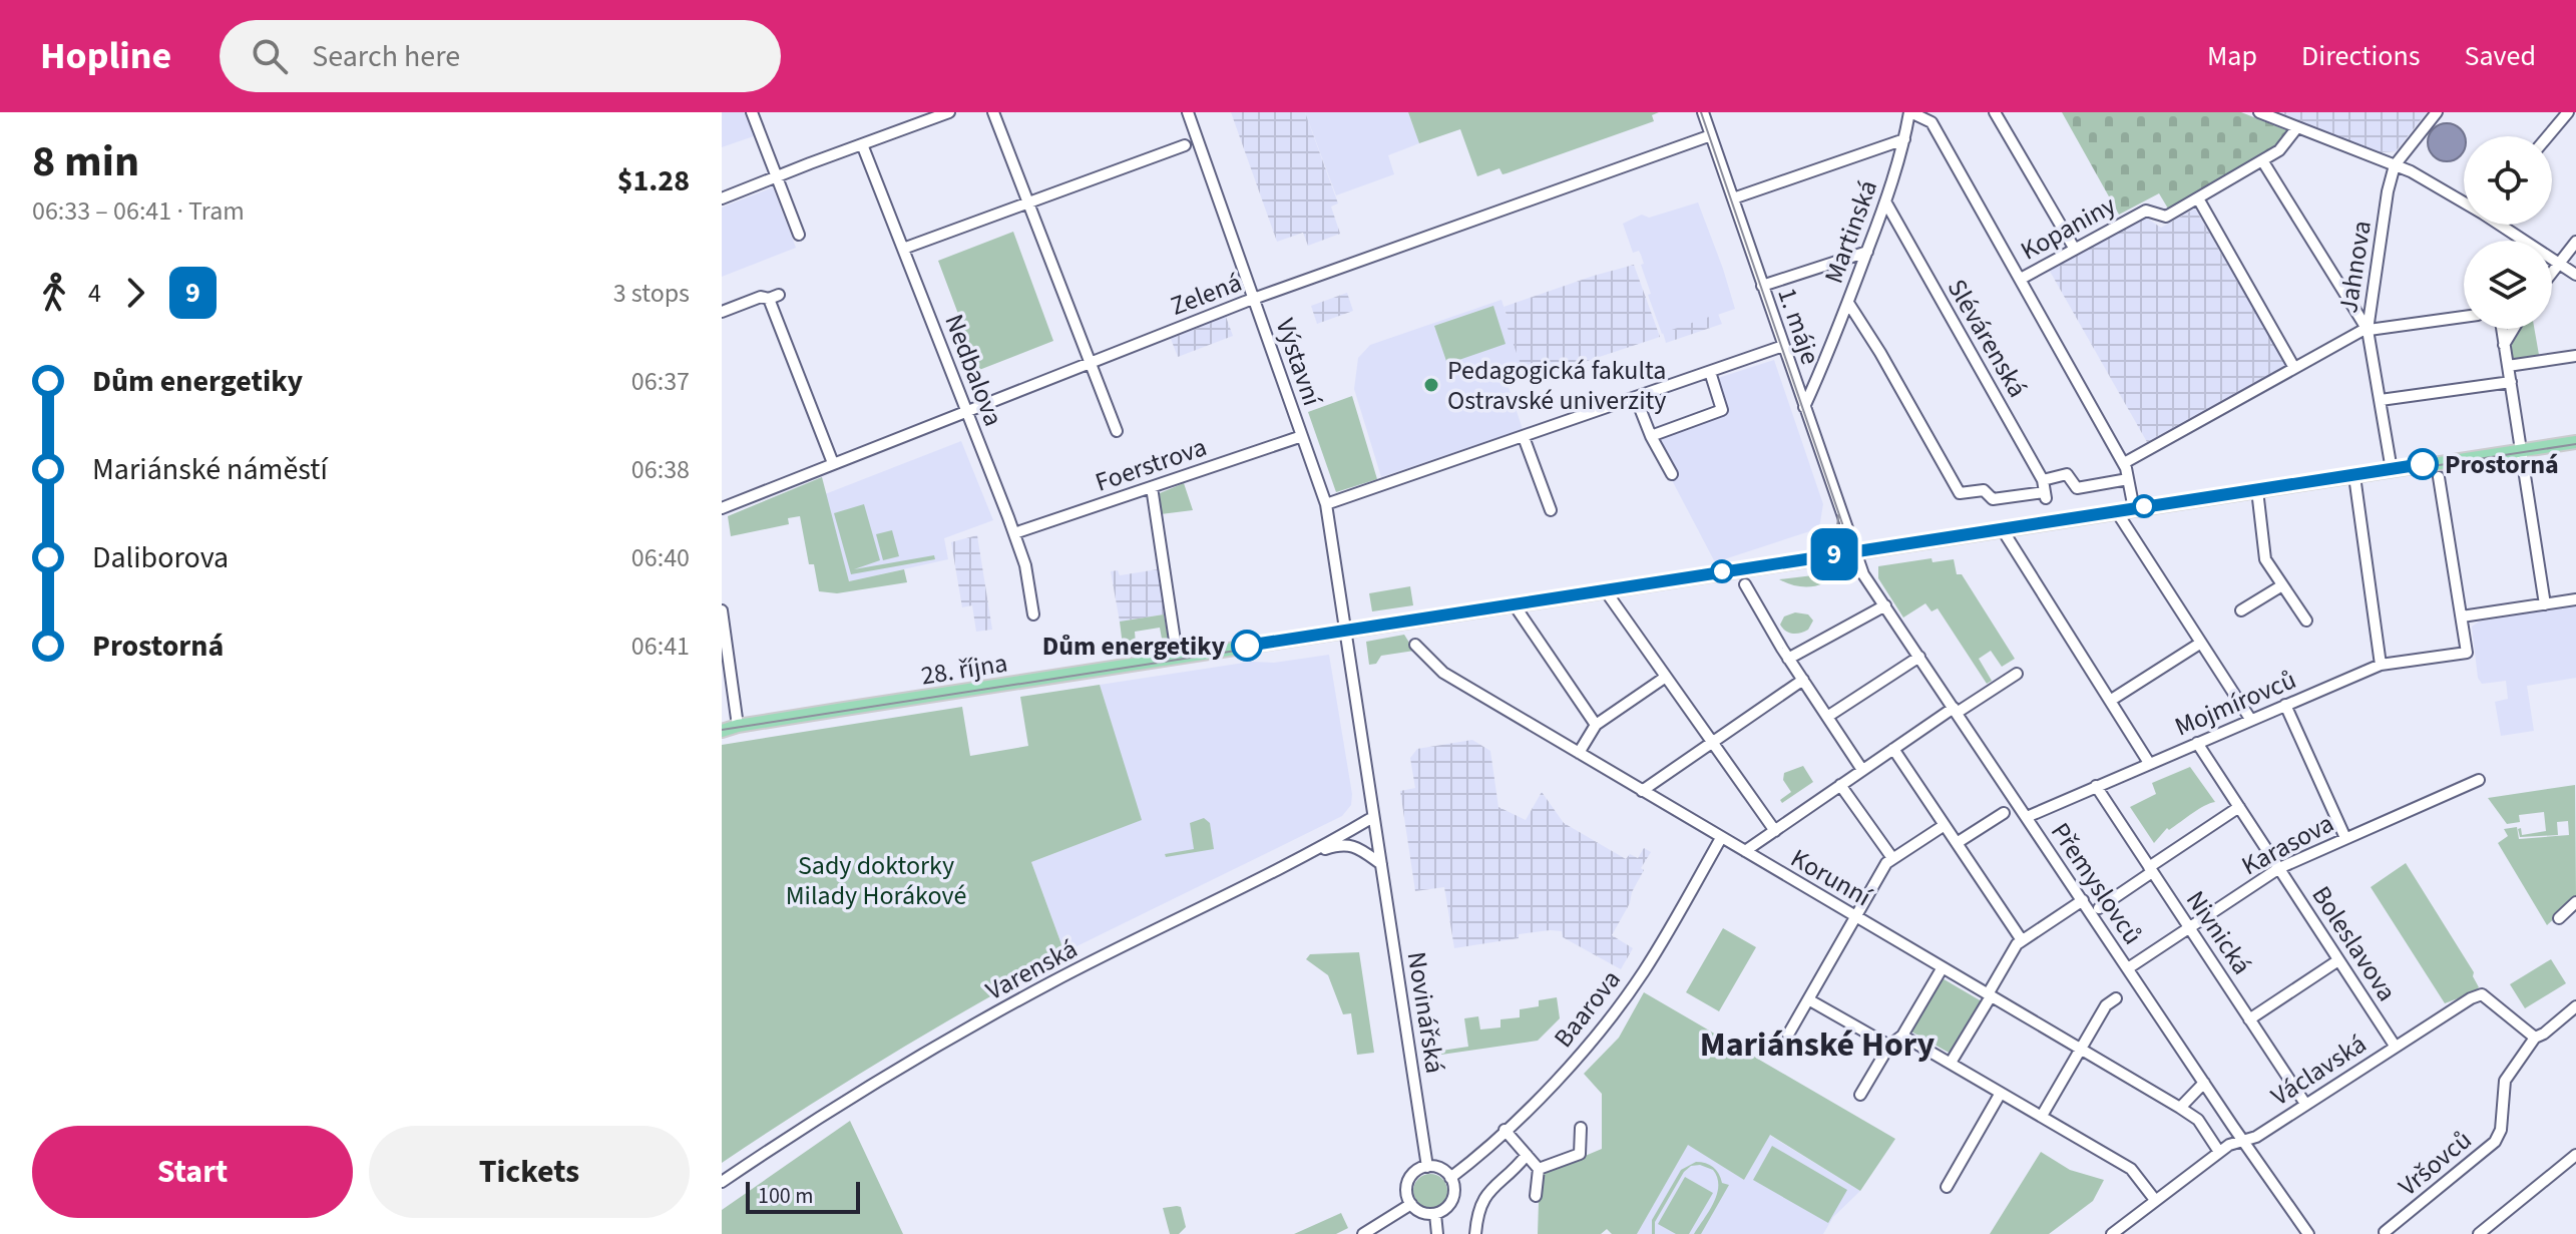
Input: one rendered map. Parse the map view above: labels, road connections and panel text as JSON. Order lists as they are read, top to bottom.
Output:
{
  "streets": {
    "main road": ["28. října"],
    "street": [
      "Kopaniny",
      "Martinská",
      "Jahnova",
      "Zelená",
      "1. máje",
      "Slévárenská",
      "Výstavní",
      "Nedbalova",
      "Foerstrova",
      "Mojmírovců",
      "Karasova",
      "Korunní",
      "Přemyslovců",
      "Nivnická",
      "Boleslavova",
      "Varenská",
      "Baarova",
      "Novinářská",
      "Václavská",
      "Vršovců"
    ]
  },
  "crossings": [
    ["Martinská", "1. máje"],
    ["Martinská", "Slévárenská"],
    ["Jahnova", "28. října"],
    ["Zelená", "1. máje"],
    ["Zelená", "Výstavní"],
    ["Zelená", "Nedbalova"],
    ["1. máje", "28. října"],
    ["1. máje", "Přemyslovců"],
    ["Výstavní", "Foerstrova"],
    ["Výstavní", "28. října"],
    ["Výstavní", "Novinářská"],
    ["Nedbalova", "Foerstrova"],
    ["28. října", "Přemyslovců"],
    ["28. října", "Novinářská"],
    ["Mojmírovců", "Přemyslovců"],
    ["Mojmírovců", "Nivnická"],
    ["Mojmírovců", "Boleslavova"],
    ["Karasova", "Přemyslovců"],
    ["Karasova", "Nivnická"],
    ["Karasova", "Boleslavova"],
    ["Korunní", "Baarova"],
    ["Korunní", "Václavská"],
    ["Přemyslovců", "Václavská"],
    ["Nivnická", "Václavská"],
    ["Boleslavova", "Václavská"],
    ["Varenská", "Novinářská"],
    ["Baarova", "Novinářská"],
    ["Václavská", "Vršovců"]
  ],
  "districts": ["Mariánské Hory"],
  "parks": ["Sady doktorky Milady Horákové"],
  "places": ["Pedagogická fakulta Ostravské univerzity", "Prostorná", "Dům energetiky"],
  "lines": ["tram line 9"],
  "scale_bar": "100 m",
  "page": {
    "header": "Hopline",
    "search": "Search here",
    "nav": ["Map", "Directions", "Saved"],
    "heading": ["8 min", "06:33 – 06:41 · Tram", "$1.28"],
    "on_map": "9",
    "legs": ["4", "9", "3 stops"],
    "list": [
      {
        "name": "Dům energetiky",
        "value": "06:37"
      },
      {
        "name": "Mariánské náměstí",
        "value": "06:38"
      },
      {
        "name": "Daliborova",
        "value": "06:40"
      },
      {
        "name": "Prostorná",
        "value": "06:41"
      }
    ],
    "buttons": ["Start", "Tickets"],
    "scale": "100 m"
  }
}
